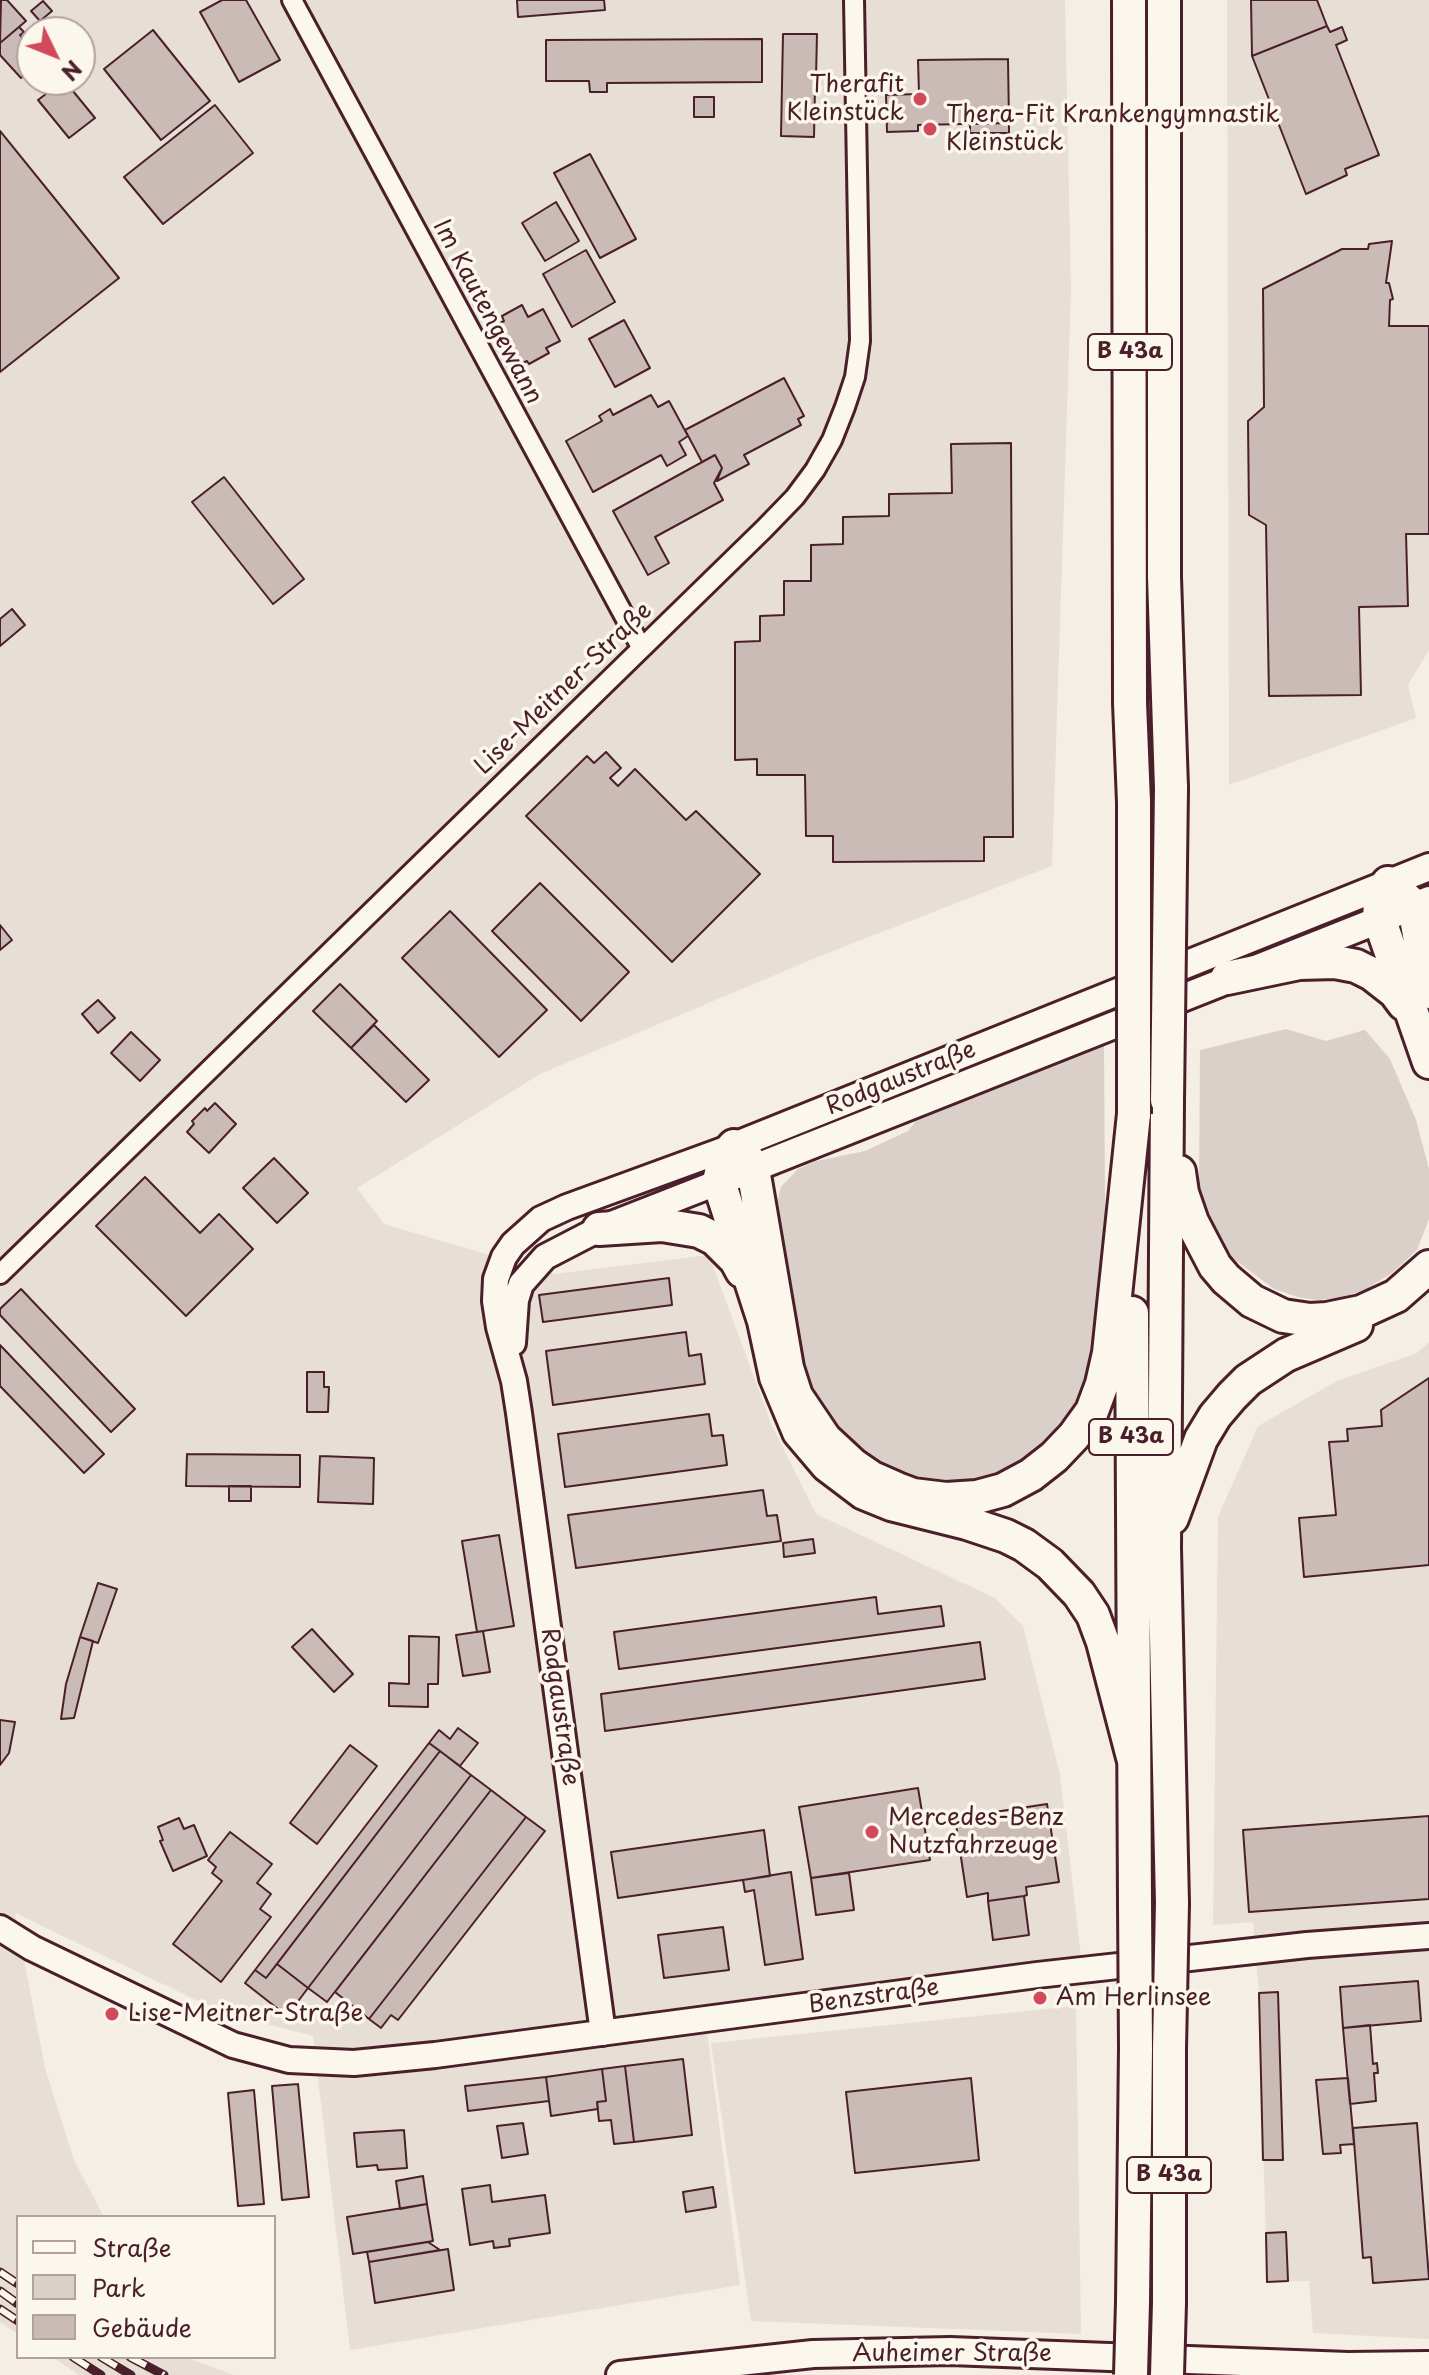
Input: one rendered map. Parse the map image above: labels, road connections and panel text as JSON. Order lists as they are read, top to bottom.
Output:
{
  "streets": {
    "highway": ["B 43a"],
    "main road": ["Rodgaustraße", "Auheimer Straße"],
    "street": ["Im Kautengewann", "Lise-Meitner-Straße", "Benzstraße"]
  },
  "crossings": [
    ["Im Kautengewann", "Lise-Meitner-Straße"],
    ["Rodgaustraße", "Benzstraße"]
  ],
  "places": [
    "Therafit Kleinstück",
    "Thera-Fit Krankengymnastik Kleinstück",
    "Mercedes-Benz Nutzfahrzeuge",
    "Am Herlinsee",
    "Lise-Meitner-Straße"
  ],
  "legend": ["Straße", "Park", "Gebäude"],
  "north": "bottom right"
}
